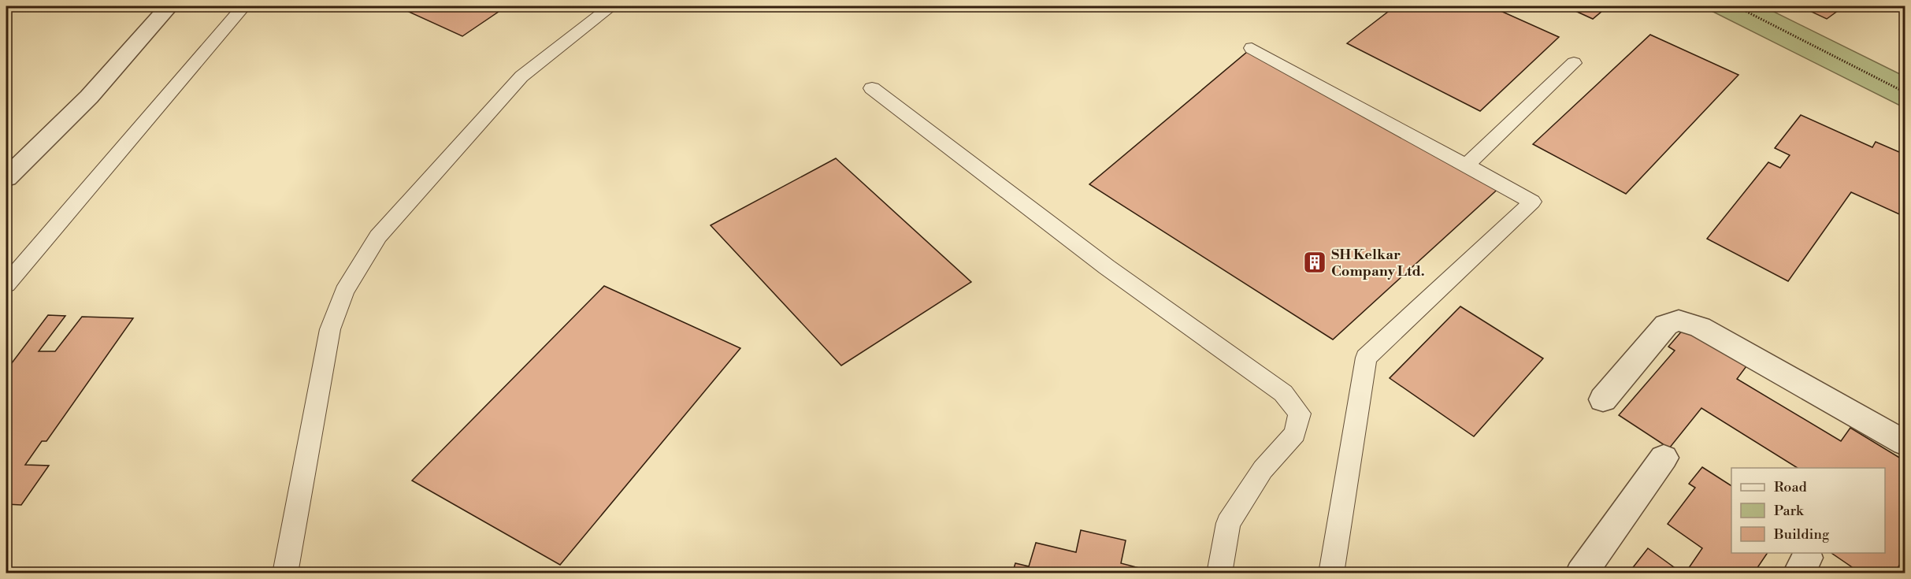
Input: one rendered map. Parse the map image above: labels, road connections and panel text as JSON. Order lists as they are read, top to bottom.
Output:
{
  "places": {
    "building": ["SH Kelkar Company Ltd."]
  },
  "legend": ["Road", "Park", "Building"]
}
